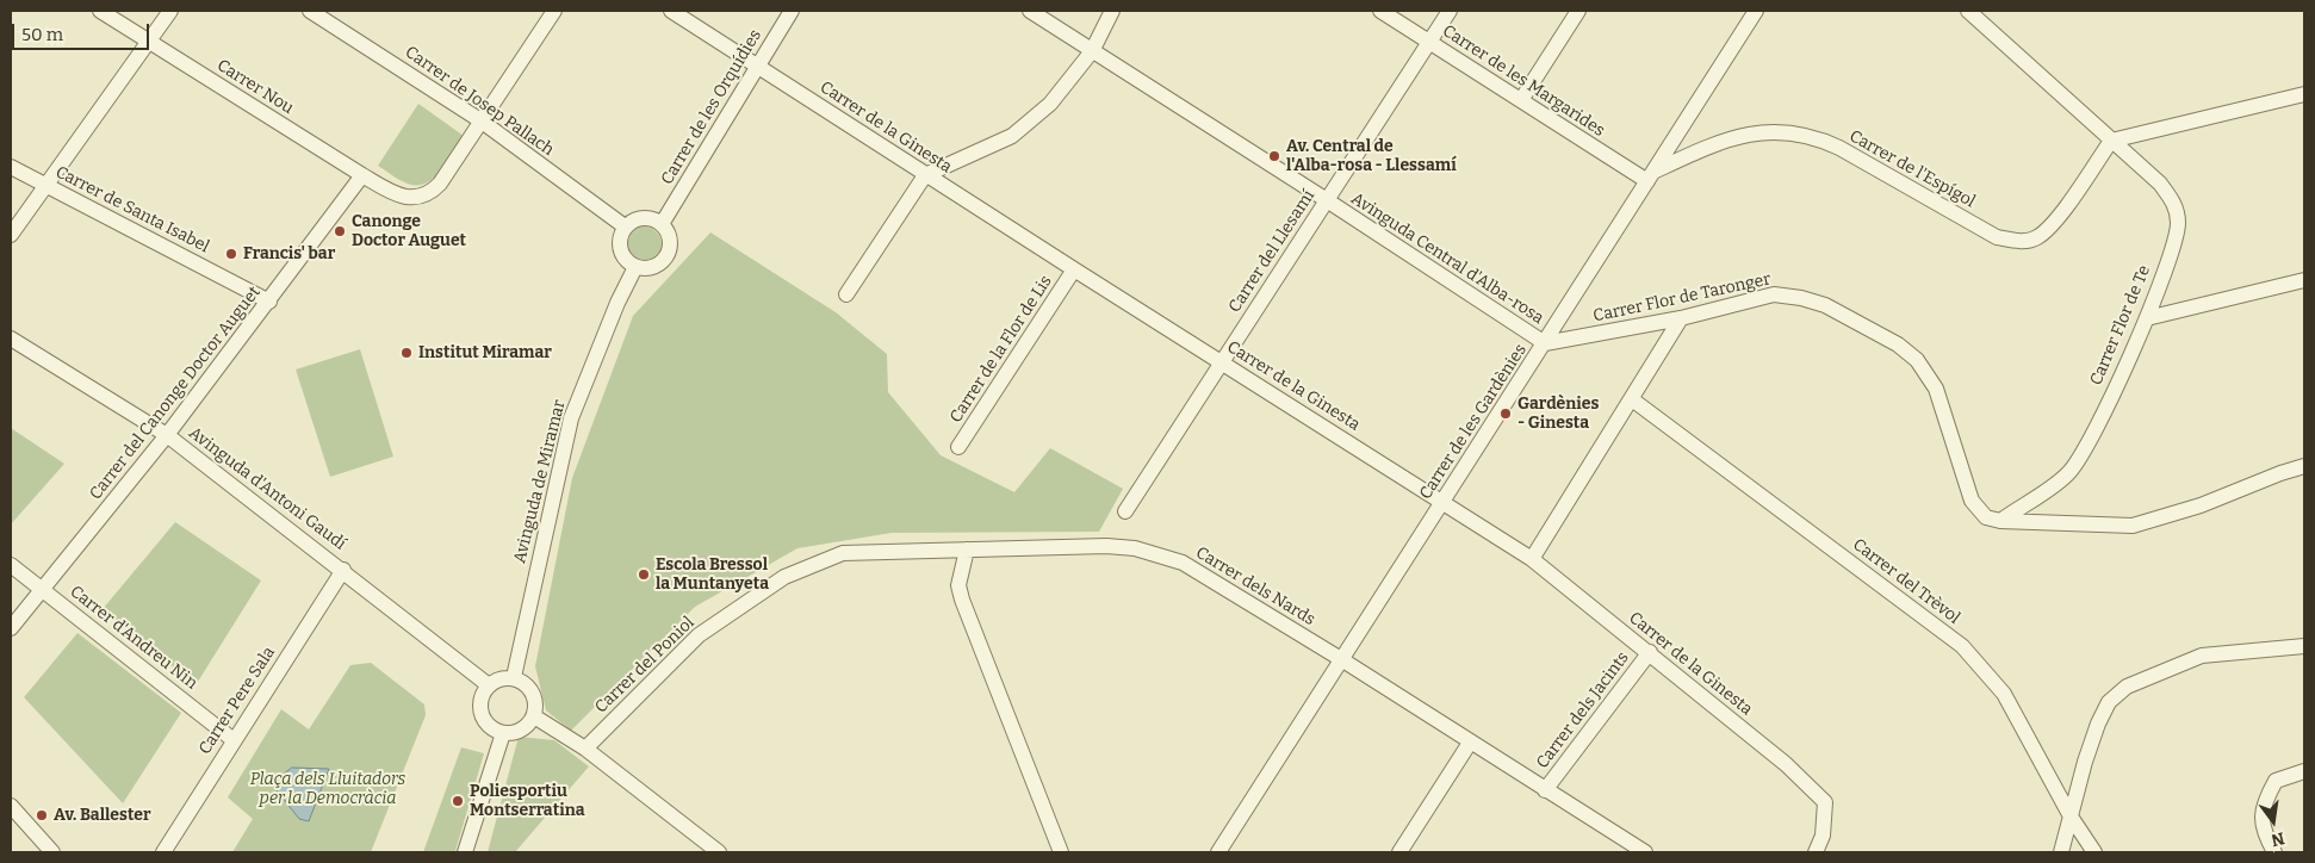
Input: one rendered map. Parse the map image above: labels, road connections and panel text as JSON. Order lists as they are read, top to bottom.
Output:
{
  "streets": {
    "street": [
      "Carrer de les Margarides",
      "Carrer Nou",
      "Carrer de Josep Pallach",
      "Carrer de les Orquídies",
      "Carrer de la Ginesta",
      "Carrer de l'Espígol",
      "Carrer de Santa Isabel",
      "Carrer del Llesamí",
      "Avinguda Central d'Alba-rosa",
      "Carrer Flor de Taronger",
      "Carrer Flor de Te",
      "Carrer de la Flor de Lis",
      "Carrer del Canonge Doctor Auguet",
      "Carrer de les Gardènies",
      "Avinguda de Miramar",
      "Avinguda d'Antoni Gaudí",
      "Carrer del Trèvol",
      "Carrer dels Nards",
      "Carrer d'Andreu Nin",
      "Carrer del Poniol",
      "Carrer Pere Sala",
      "Carrer dels Jacints"
    ]
  },
  "crossings": [
    ["Carrer de les Margarides", "Carrer de l'Espígol"],
    ["Carrer de les Margarides", "Carrer del Llesamí"],
    ["Carrer de les Margarides", "Carrer de les Gardènies"],
    ["Carrer Nou", "Carrer de Josep Pallach"],
    ["Carrer Nou", "Carrer del Canonge Doctor Auguet"],
    ["Carrer de Josep Pallach", "Carrer de les Orquídies"],
    ["Carrer de Josep Pallach", "Avinguda de Miramar"],
    ["Carrer de les Orquídies", "Carrer de la Ginesta"],
    ["Carrer de les Orquídies", "Avinguda de Miramar"],
    ["Carrer de la Ginesta", "Carrer del Llesamí"],
    ["Carrer de la Ginesta", "Carrer de la Flor de Lis"],
    ["Carrer de la Ginesta", "Carrer de les Gardènies"],
    ["Carrer de la Ginesta", "Carrer dels Jacints"],
    ["Carrer de l'Espígol", "Carrer Flor de Te"],
    ["Carrer de l'Espígol", "Carrer de les Gardènies"],
    ["Carrer de Santa Isabel", "Carrer del Canonge Doctor Auguet"],
    ["Carrer del Llesamí", "Avinguda Central d'Alba-rosa"],
    ["Avinguda Central d'Alba-rosa", "Carrer Flor de Taronger"],
    ["Avinguda Central d'Alba-rosa", "Carrer de les Gardènies"],
    ["Carrer Flor de Taronger", "Carrer Flor de Te"],
    ["Carrer Flor de Taronger", "Carrer de les Gardènies"],
    ["Carrer del Canonge Doctor Auguet", "Avinguda d'Antoni Gaudí"],
    ["Carrer del Canonge Doctor Auguet", "Carrer d'Andreu Nin"],
    ["Carrer de les Gardènies", "Carrer dels Nards"],
    ["Avinguda de Miramar", "Avinguda d'Antoni Gaudí"],
    ["Avinguda d'Antoni Gaudí", "Carrer Pere Sala"],
    ["Carrer dels Nards", "Carrer del Poniol"],
    ["Carrer dels Nards", "Carrer dels Jacints"],
    ["Carrer d'Andreu Nin", "Carrer Pere Sala"]
  ],
  "parks": ["Plaça dels Lluitadors per la Democràcia"],
  "places": [
    "Av. Central de l'Alba-rosa - Llessamí",
    "Canonge Doctor Auguet",
    "Francis' bar",
    "Institut Miramar",
    "Gardènies - Ginesta",
    "Escola Bressol la Muntanyeta",
    "Poliesportiu Montserratina",
    "Av. Ballester"
  ],
  "scale_bar": "50 m",
  "north": "bottom"
}
